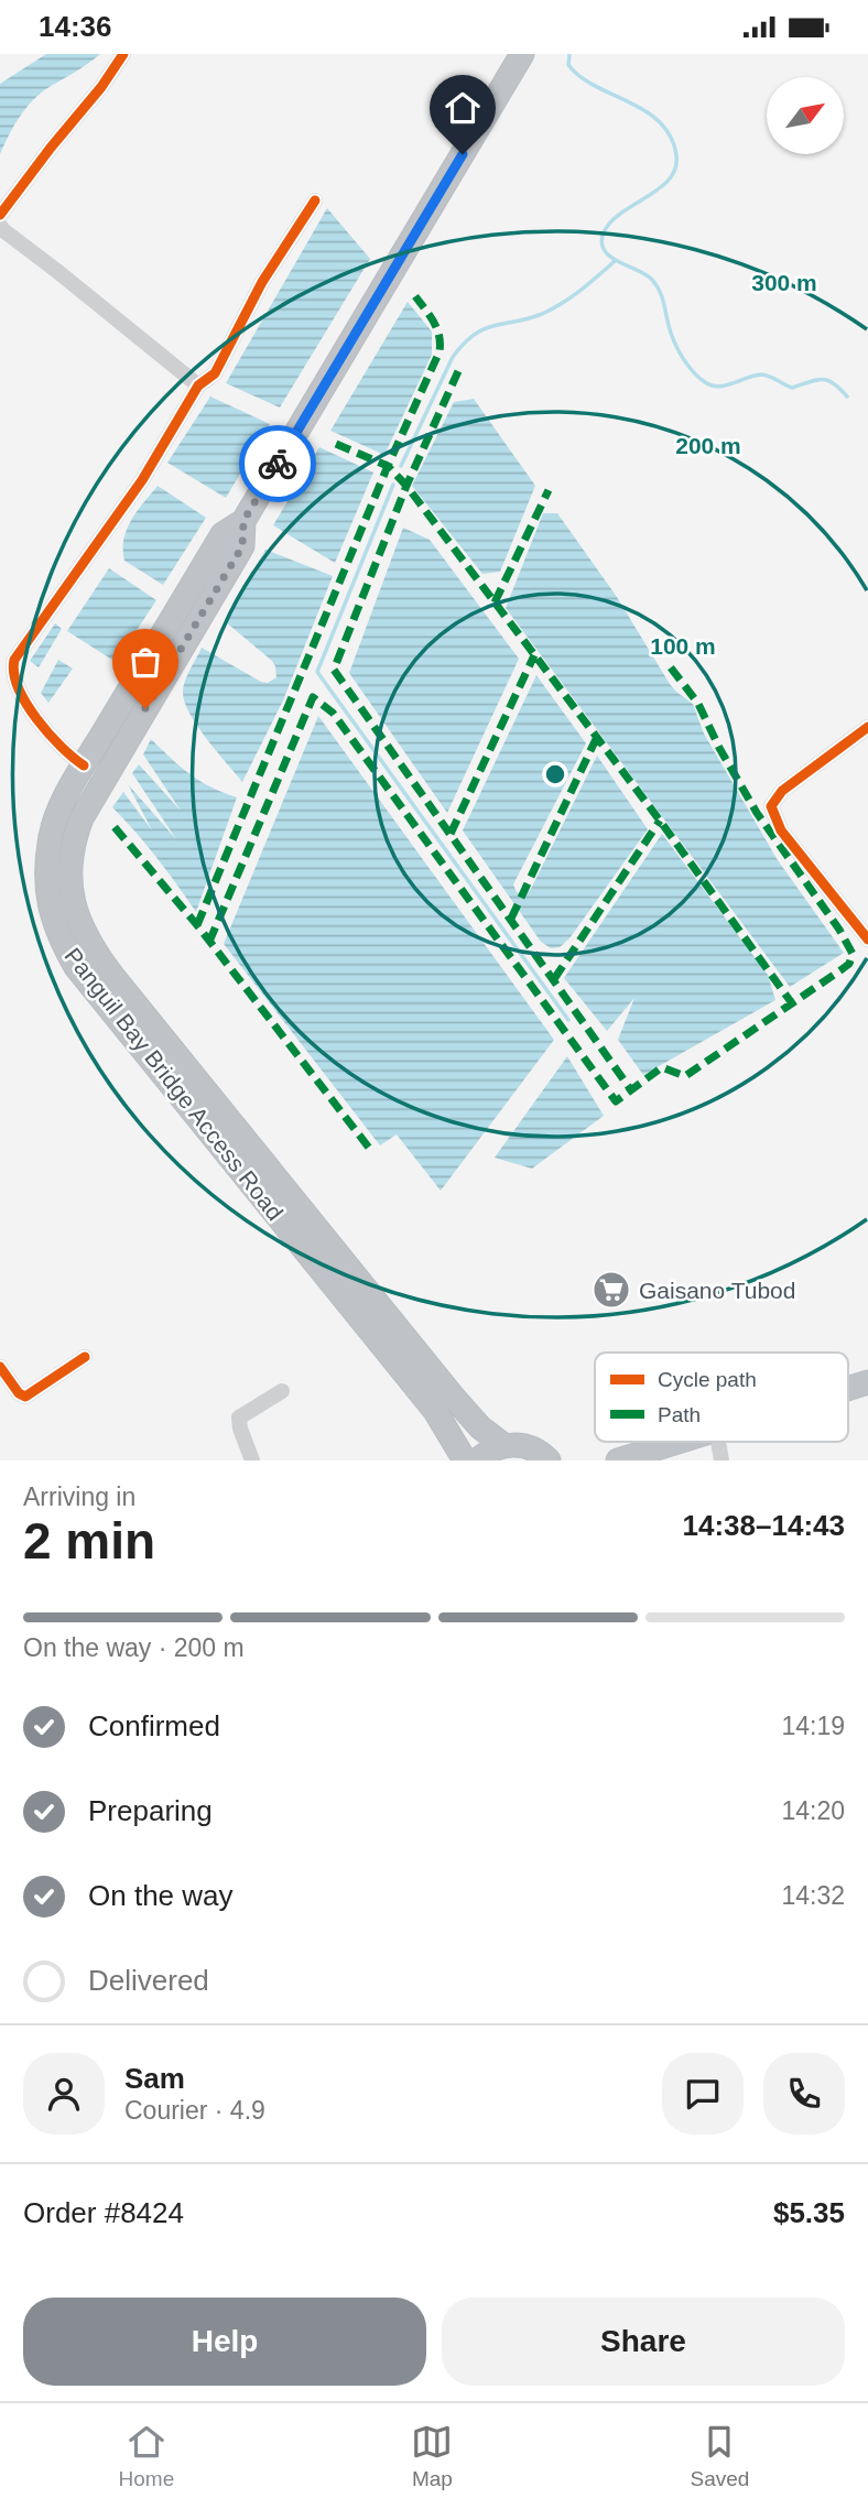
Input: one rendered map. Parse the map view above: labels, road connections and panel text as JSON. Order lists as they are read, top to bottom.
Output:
{
  "streets": {
    "highway": ["Panguil Bay Bridge Access Road"]
  },
  "places": {
    "supermarket": ["Gaisano Tubod"]
  },
  "legend": ["Cycle path", "Path"],
  "north": "top right",
  "page": {
    "status": "14:36",
    "heading": ["2 min", "Arriving in", "14:38–14:43"],
    "panel": [
      "Sam",
      "Courier · 4.9",
      "Order #8424",
      "$5.35"
    ],
    "bar": "On the way · 200 m",
    "list": [
      ["Confirmed", "14:19"],
      ["Preparing", "14:20"],
      ["On the way", "14:32"],
      "Delivered"
    ],
    "buttons": ["Help", "Share"],
    "tabs": ["Home", "Map", "Saved"]
  },
  "rings": ["300 m", "200 m", "100 m"]
}
